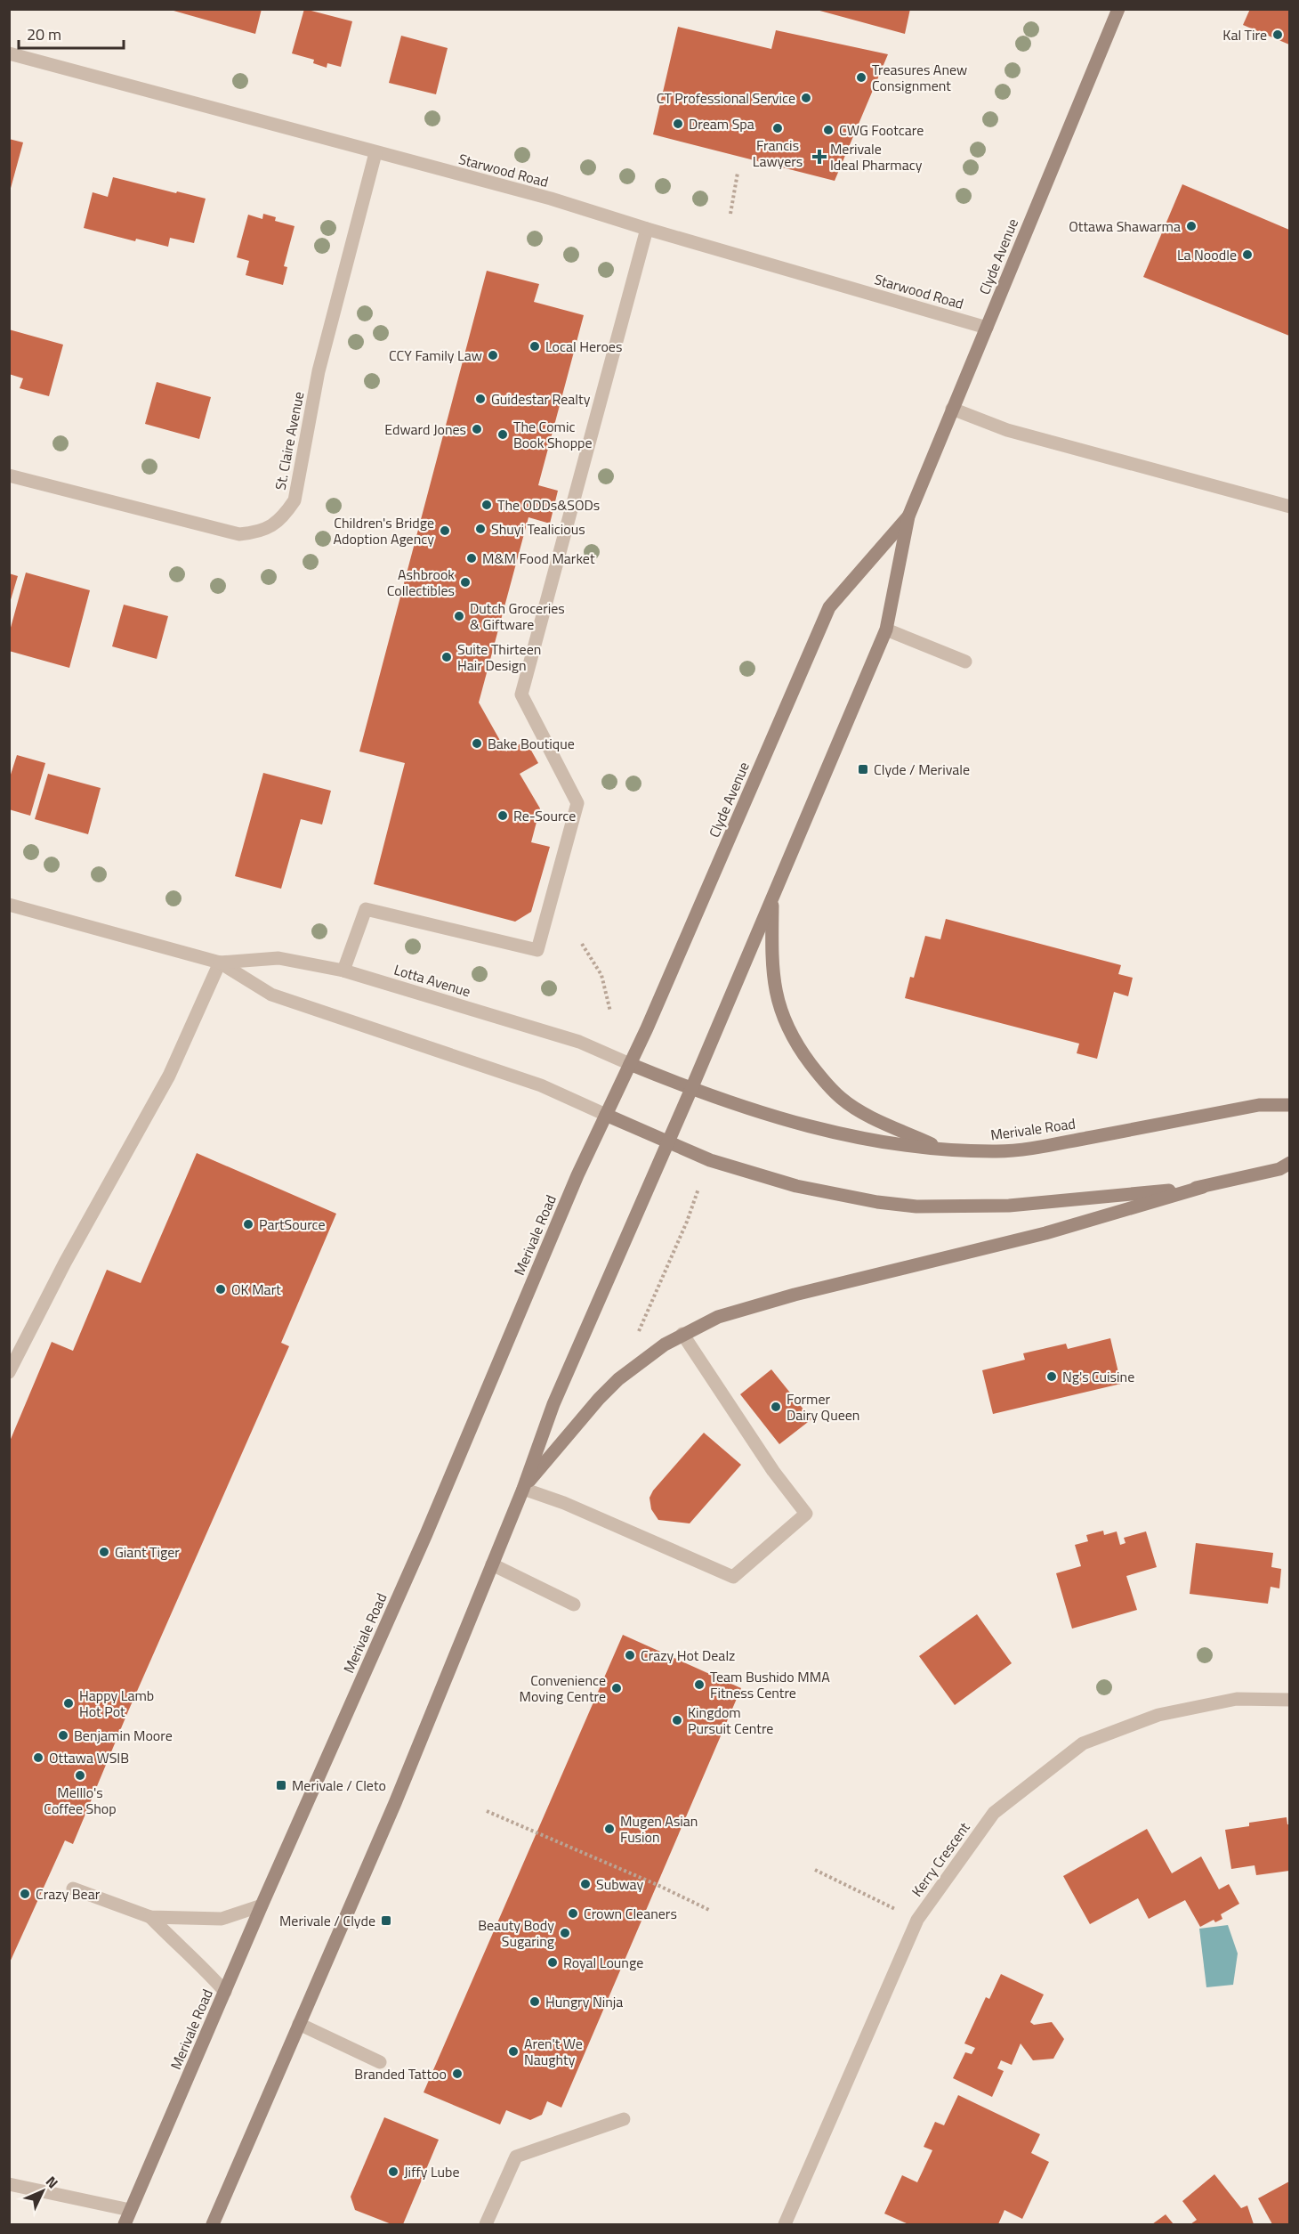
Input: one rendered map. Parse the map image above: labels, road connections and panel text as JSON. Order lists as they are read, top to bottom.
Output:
{
  "streets": {
    "main road": ["Clyde Avenue", "Merivale Road"],
    "street": [
      "Starwood Road",
      "St. Claire Avenue",
      "Lotta Avenue",
      "Kerry Crescent"
    ]
  },
  "crossings": [
    ["Starwood Road", "Clyde Avenue"],
    ["Starwood Road", "St. Claire Avenue"],
    ["Clyde Avenue", "Lotta Avenue"],
    ["Clyde Avenue", "Merivale Road"],
    ["Lotta Avenue", "Merivale Road"]
  ],
  "places": {
    "other": [
      "Kal Tire",
      "Treasures Anew Consignment",
      "CT Professional Service",
      "Dream Spa",
      "Francis Lawyers",
      "CWG Footcare",
      "Ottawa Shawarma",
      "La Noodle",
      "Local Heroes",
      "CCY Family Law",
      "Guidestar Realty",
      "Edward Jones",
      "The Comic Book Shoppe",
      "The ODDs&SODs",
      "Shuyi Tealicious",
      "Children's Bridge Adoption Agency",
      "M&M Food Market",
      "Ashbrook Collectibles",
      "Dutch Groceries & Giftware",
      "Suite Thirteen Hair Design",
      "Bake Boutique",
      "Re-Source",
      "PartSource",
      "OK Mart",
      "Ng's Cuisine",
      "Former Dairy Queen",
      "Giant Tiger",
      "Crazy Hot Dealz",
      "Team Bushido MMA Fitness Centre",
      "Convenience Moving Centre",
      "Happy Lamb Hot Pot",
      "Kingdom Pursuit Centre",
      "Benjamin Moore",
      "Ottawa WSIB",
      "Melllo's Coffee Shop",
      "Mugen Asian Fusion",
      "Subway",
      "Crazy Bear",
      "Crown Cleaners",
      "Beauty Body Sugaring",
      "Royal Lounge",
      "Hungry Ninja",
      "Aren't We Naughty",
      "Branded Tattoo",
      "Jiffy Lube"
    ],
    "health": ["Merivale Ideal Pharmacy"],
    "transit": ["Clyde / Merivale", "Merivale / Cleto", "Merivale / Clyde"]
  },
  "scale_bar": "20 m",
  "north": "top right"
}
